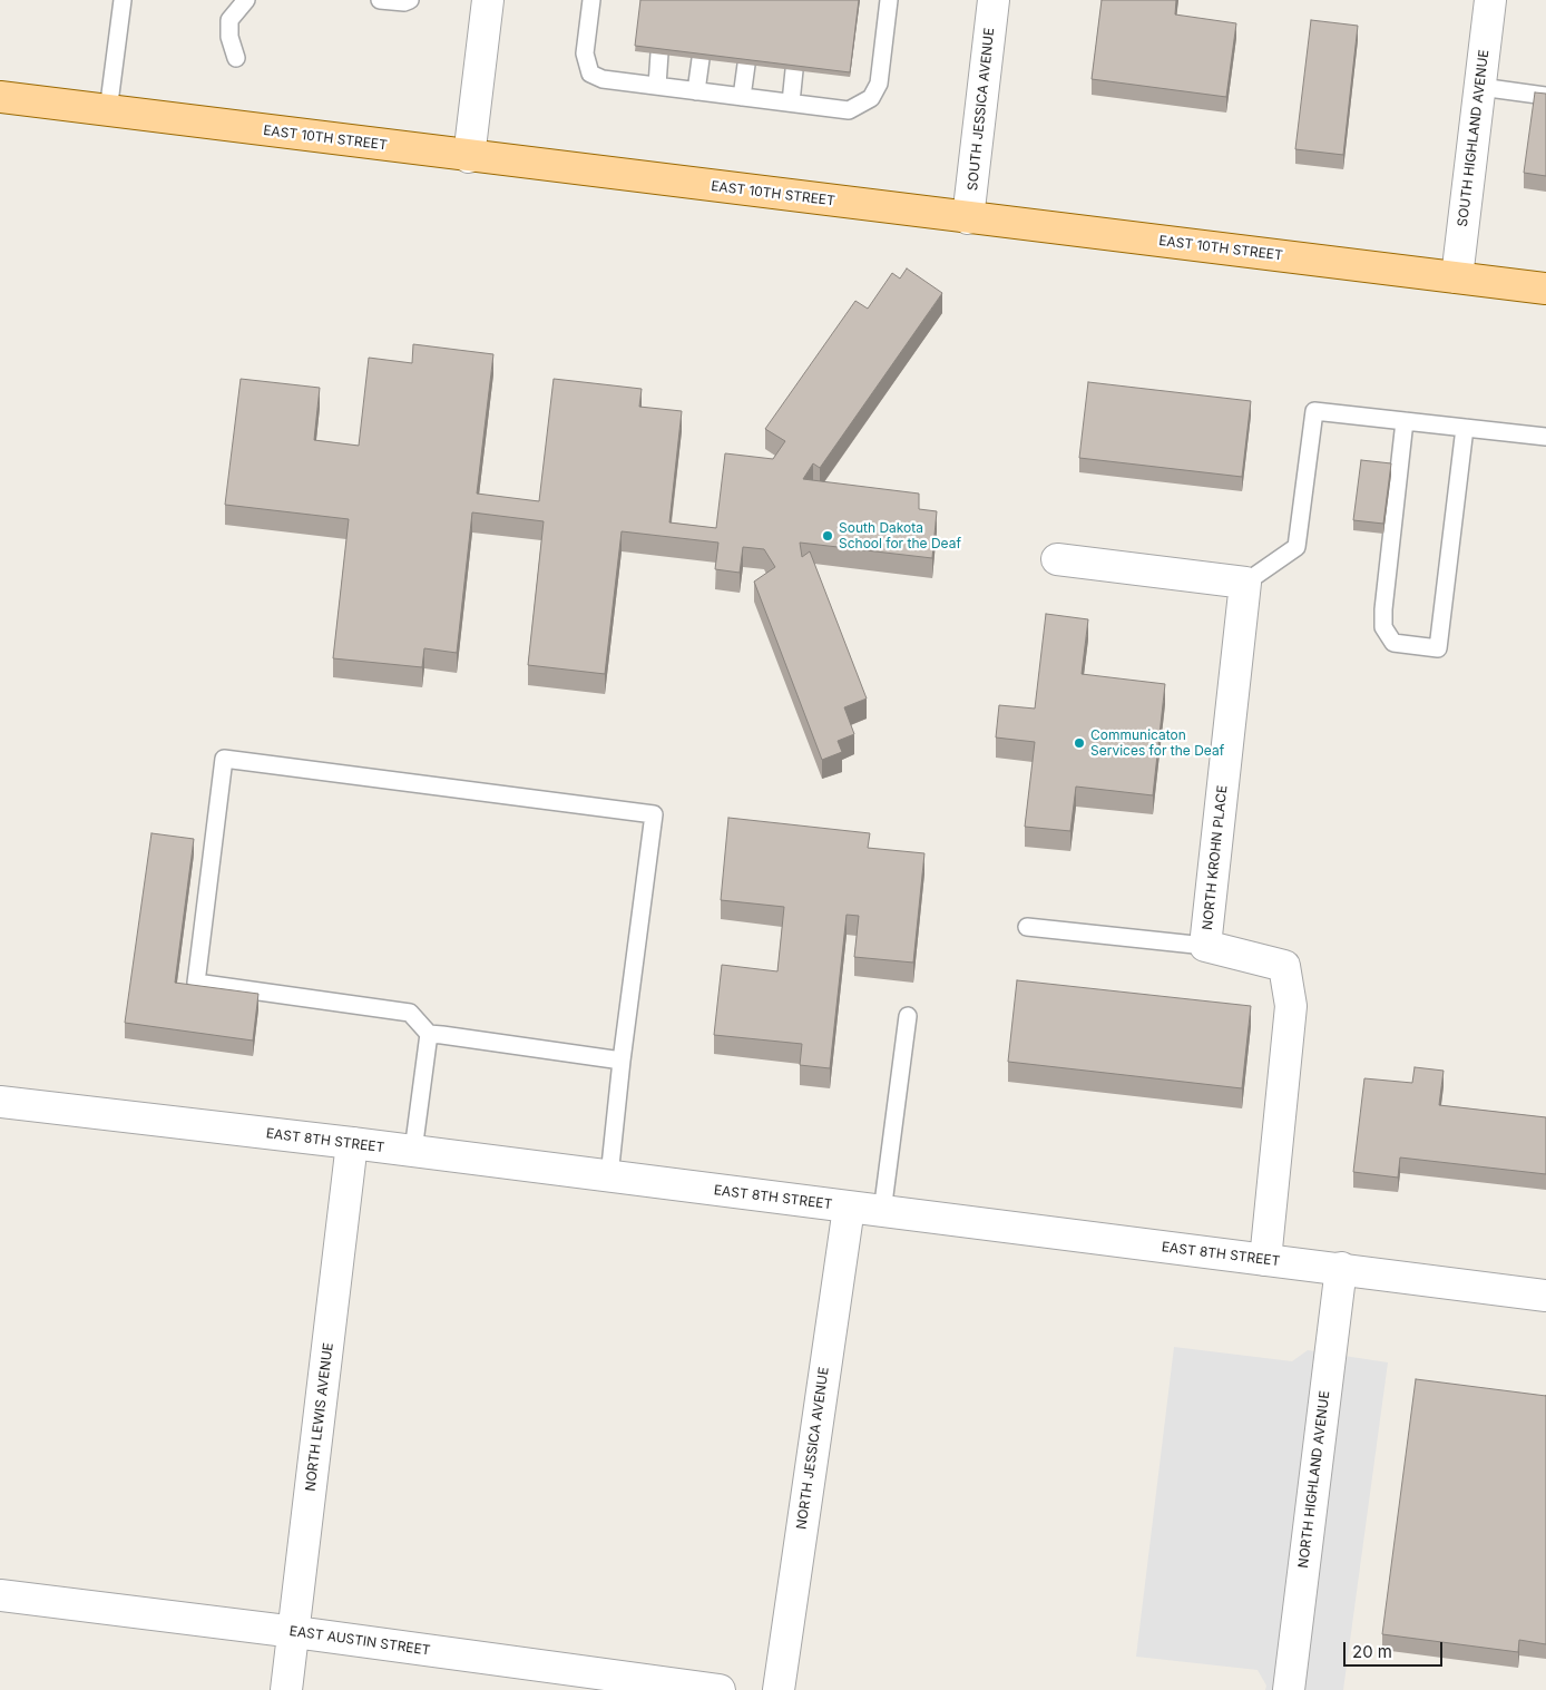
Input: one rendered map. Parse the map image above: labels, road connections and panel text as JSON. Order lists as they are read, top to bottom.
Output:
{
  "streets": {
    "main road": ["EAST 10TH STREET"],
    "street": [
      "SOUTH JESSICA AVENUE",
      "SOUTH HIGHLAND AVENUE",
      "NORTH KROHN PLACE",
      "EAST 8TH STREET",
      "NORTH LEWIS AVENUE",
      "NORTH JESSICA AVENUE",
      "NORTH HIGHLAND AVENUE",
      "EAST AUSTIN STREET"
    ]
  },
  "crossings": [
    ["SOUTH JESSICA AVENUE", "EAST 10TH STREET"],
    ["EAST 10TH STREET", "SOUTH HIGHLAND AVENUE"],
    ["NORTH KROHN PLACE", "EAST 8TH STREET"],
    ["EAST 8TH STREET", "NORTH LEWIS AVENUE"],
    ["EAST 8TH STREET", "NORTH JESSICA AVENUE"],
    ["EAST 8TH STREET", "NORTH HIGHLAND AVENUE"],
    ["NORTH LEWIS AVENUE", "EAST AUSTIN STREET"]
  ],
  "places": ["South Dakota School for the Deaf", "Communicaton Services for the Deaf"],
  "scale_bar": "20 m"
}
